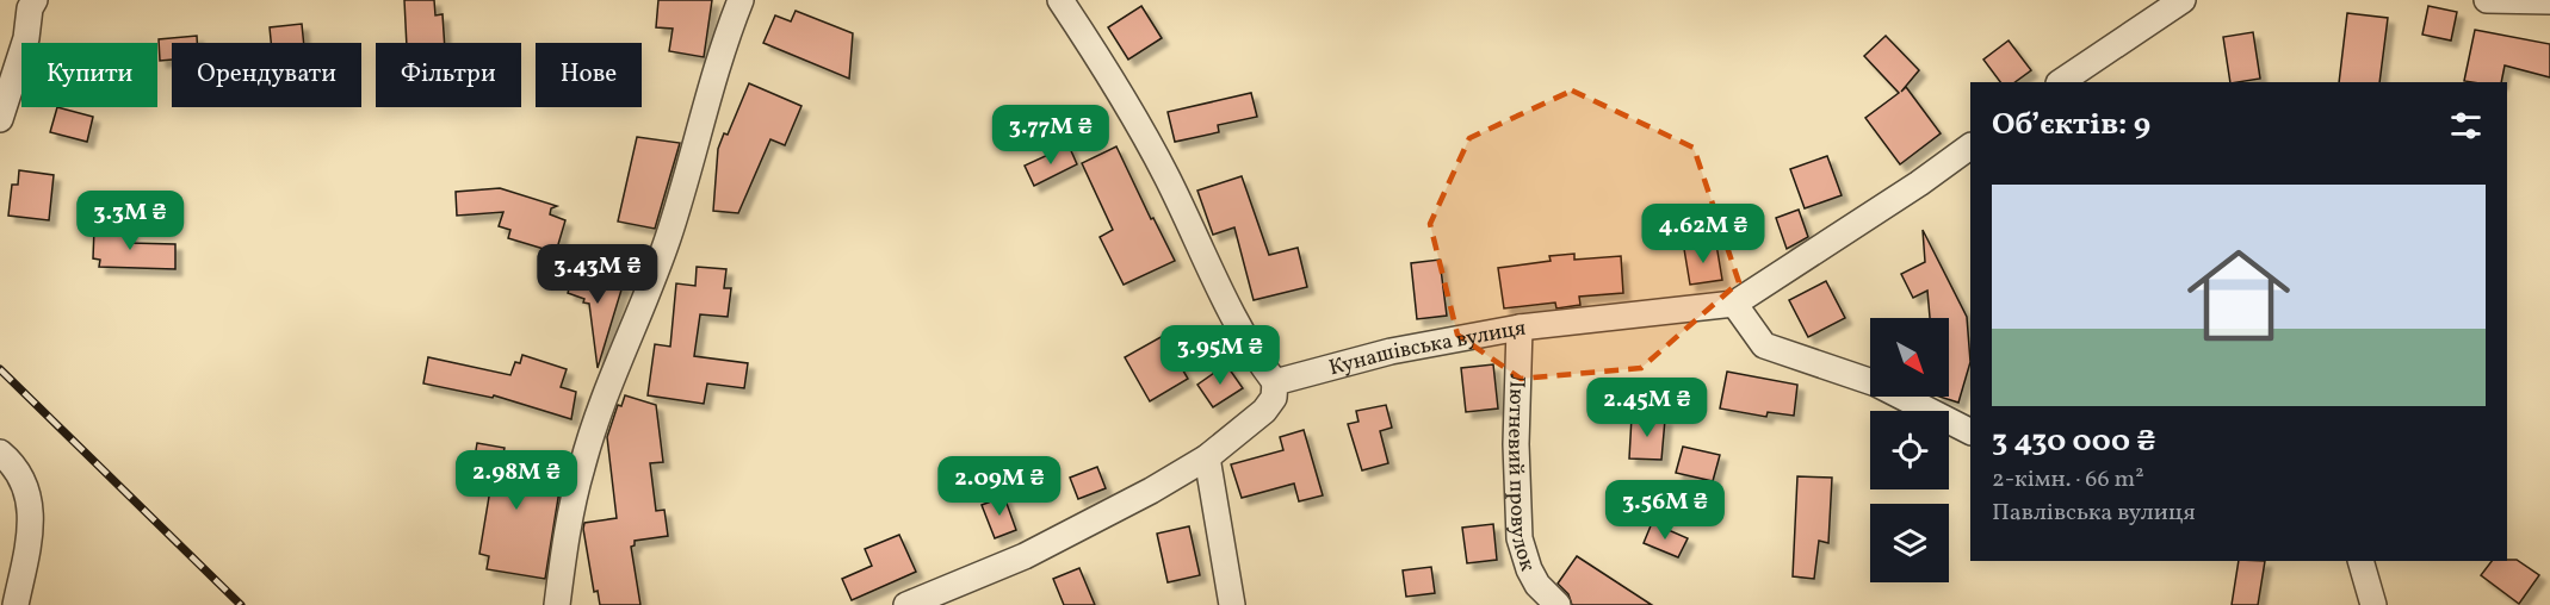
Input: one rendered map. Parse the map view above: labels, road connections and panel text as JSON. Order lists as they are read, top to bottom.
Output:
{
  "streets": {
    "street": ["Кунашівська вулиця", "Лютневий провулок"]
  },
  "crossings": [
    ["Кунашівська вулиця", "Лютневий провулок"]
  ],
  "north": "bottom right",
  "page": {
    "chip": [
      "Купити",
      "Орендувати",
      "Фільтри",
      "Нове"
    ],
    "heading": "Об’єктів: 9",
    "price": [
      "3.77M ₴",
      "3.3M ₴",
      "4.62M ₴",
      "3.43M ₴",
      "3.95M ₴",
      "2.45M ₴",
      "2.98M ₴",
      "2.09M ₴",
      "3.56M ₴"
    ],
    "list": [
      {
        "name": "3 430 000 ₴",
        "note": "2-кімн. · 66 m² · Павлівська вулиця"
      }
    ]
  }
}
